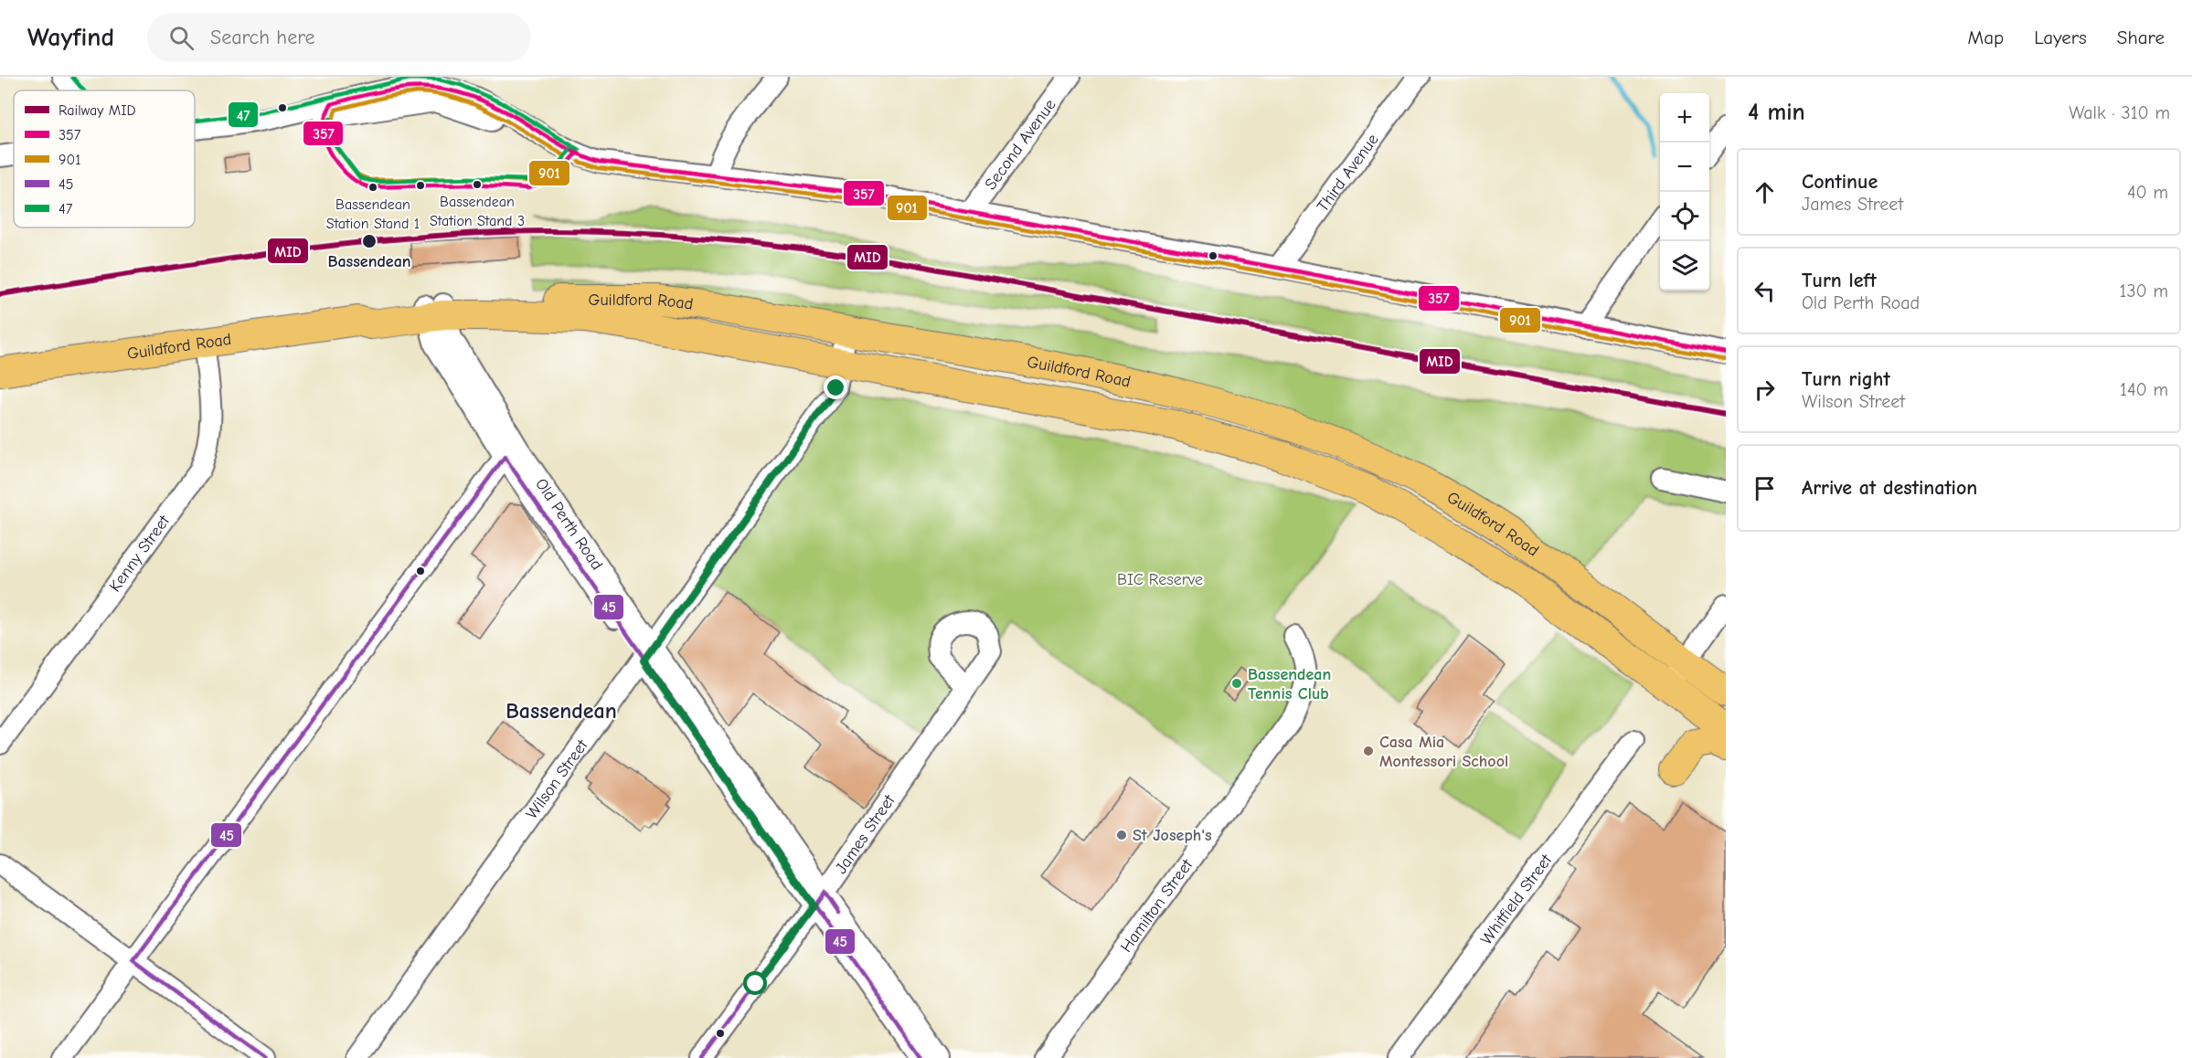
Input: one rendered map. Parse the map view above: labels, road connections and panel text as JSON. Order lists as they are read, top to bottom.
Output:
{
  "streets": {
    "highway": ["Guildford Road"],
    "street": [
      "Second Avenue",
      "Third Avenue",
      "Old Perth Road",
      "Kenny Street",
      "Wilson Street",
      "James Street",
      "Whitfield Street",
      "Hamilton Street"
    ]
  },
  "crossings": [
    ["Guildford Road", "Old Perth Road"],
    ["Guildford Road", "Kenny Street"],
    ["Guildford Road", "Wilson Street"],
    ["Old Perth Road", "Wilson Street"],
    ["Old Perth Road", "James Street"]
  ],
  "districts": ["Bassendean"],
  "parks": ["BIC Reserve"],
  "places": [
    "Bassendean Station Stand 3",
    "Bassendean Station Stand 1",
    "Bassendean",
    "Bassendean Tennis Club",
    "Casa Mia Montessori School",
    "St Joseph's"
  ],
  "lines": [
    "transit line 47",
    "transit line 357",
    "transit line 901",
    "rail line MID",
    "transit line 45"
  ],
  "legend": [
    "Railway MID",
    "357",
    "901",
    "45",
    "47"
  ],
  "page": {
    "header": "Wayfind",
    "search": "Search here",
    "nav": ["Map", "Layers", "Share"],
    "heading": ["4 min", "Walk · 310 m"],
    "map_buttons": ["+", "−"],
    "list": [
      ["Continue", "James Street", "40 m"],
      ["Turn left", "Old Perth Road", "130 m"],
      ["Turn right", "Wilson Street", "140 m"],
      "Arrive at destination"
    ]
  }
}
